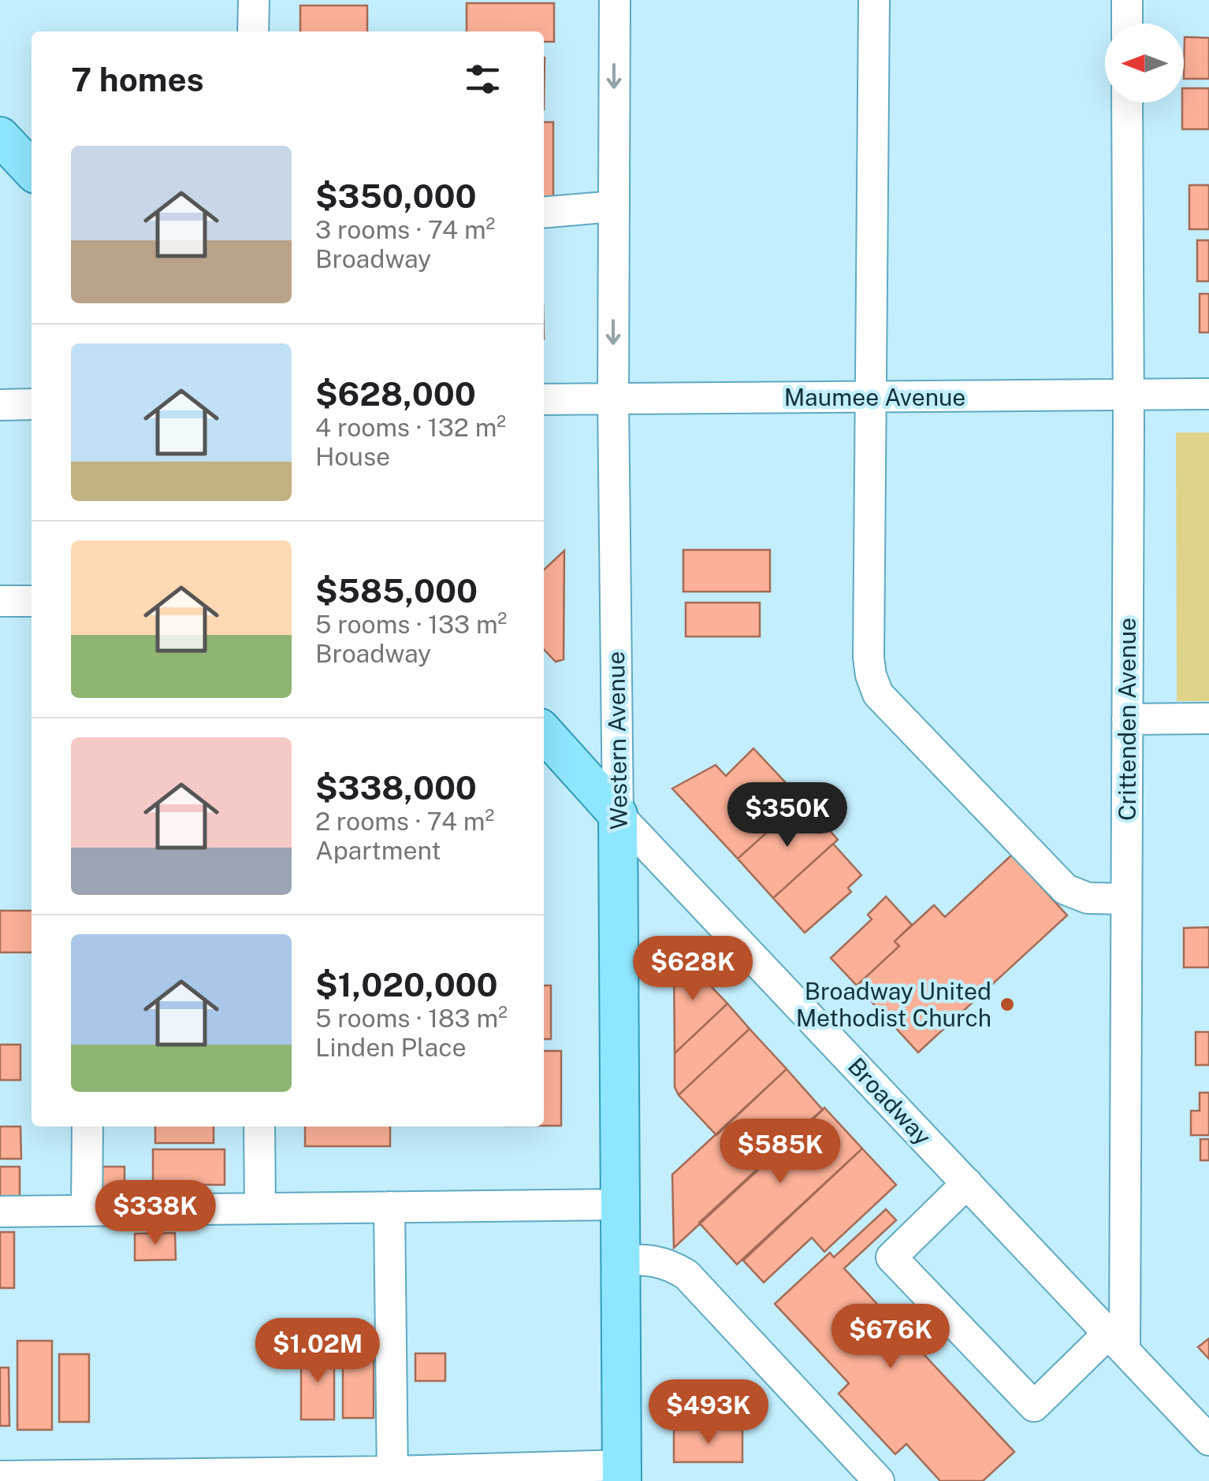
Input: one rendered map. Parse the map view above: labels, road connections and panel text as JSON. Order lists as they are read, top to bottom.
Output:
{
  "streets": {
    "main road": ["Western Avenue", "Broadway"],
    "street": ["Maumee Avenue", "Crittenden Avenue"]
  },
  "crossings": [
    ["Maumee Avenue", "Crittenden Avenue"],
    ["Maumee Avenue", "Western Avenue"],
    ["Crittenden Avenue", "Broadway"],
    ["Western Avenue", "Broadway"]
  ],
  "places": ["Broadway United Methodist Church"],
  "north": "left",
  "page": {
    "heading": "7 homes",
    "list": [
      {
        "name": "$350,000",
        "note": "3 rooms · 74 m² · Broadway"
      },
      {
        "name": "$628,000",
        "note": "4 rooms · 132 m² · House"
      },
      {
        "name": "$585,000",
        "note": "5 rooms · 133 m² · Broadway"
      },
      {
        "name": "$338,000",
        "note": "2 rooms · 74 m² · Apartment"
      },
      {
        "name": "$1,020,000",
        "note": "5 rooms · 183 m² · Linden Place"
      }
    ],
    "price": [
      "$350K",
      "$628K",
      "$585K",
      "$338K",
      "$676K",
      "$1.02M",
      "$493K"
    ]
  }
}
